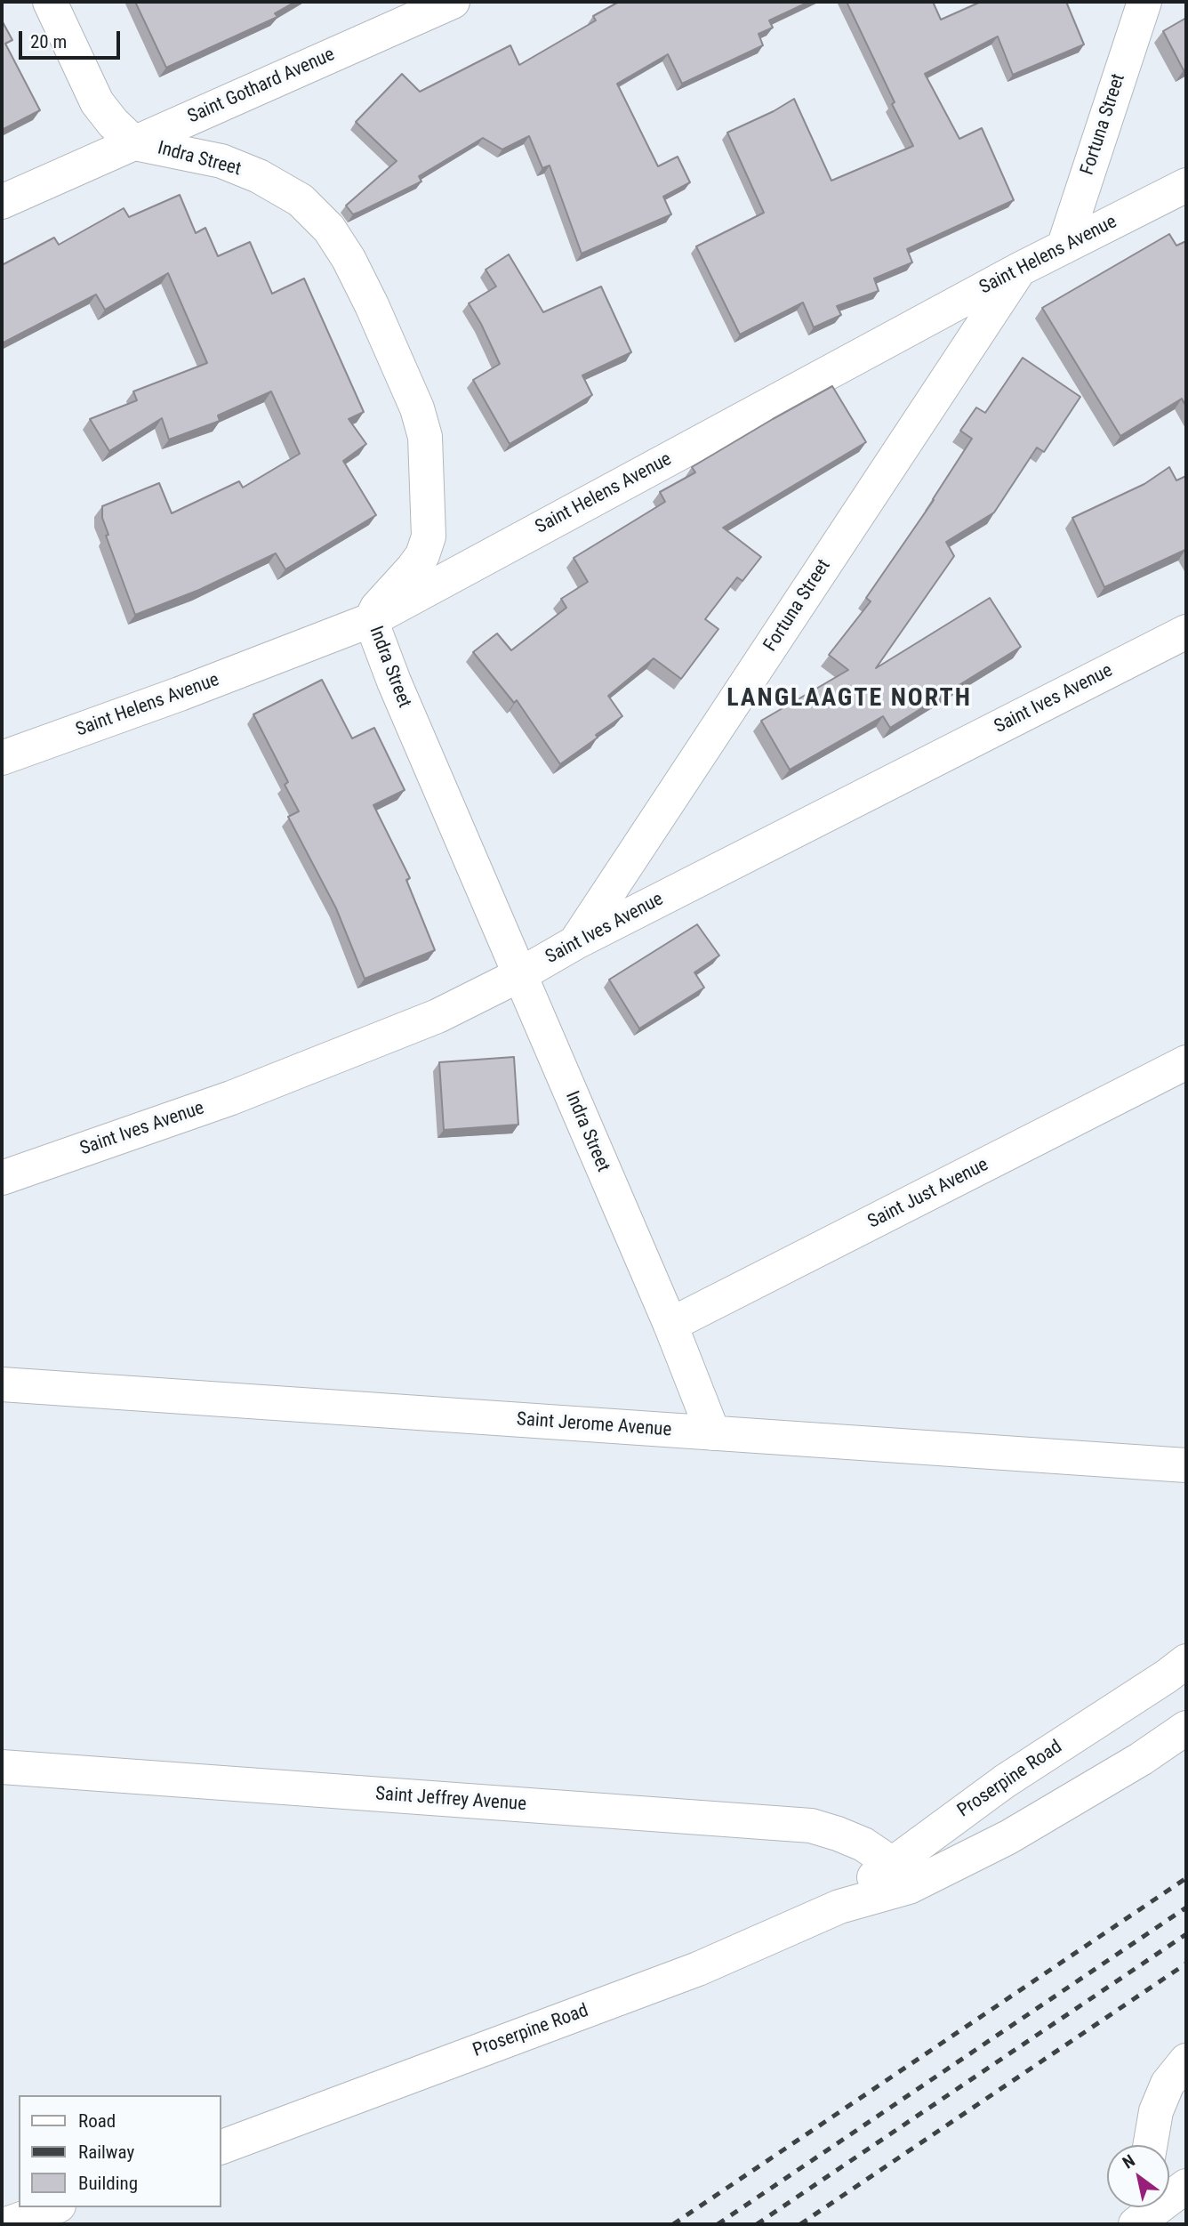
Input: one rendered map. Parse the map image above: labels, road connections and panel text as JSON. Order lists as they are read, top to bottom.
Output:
{
  "streets": {
    "street": [
      "Saint Gothard Avenue",
      "Fortuna Street",
      "Indra Street",
      "Saint Helens Avenue",
      "Saint Ives Avenue",
      "Saint Just Avenue",
      "Saint Jerome Avenue",
      "Proserpine Road",
      "Saint Jeffrey Avenue"
    ]
  },
  "crossings": [
    ["Saint Gothard Avenue", "Indra Street"],
    ["Fortuna Street", "Saint Helens Avenue"],
    ["Fortuna Street", "Saint Ives Avenue"],
    ["Indra Street", "Saint Helens Avenue"],
    ["Indra Street", "Saint Ives Avenue"],
    ["Indra Street", "Saint Just Avenue"],
    ["Indra Street", "Saint Jerome Avenue"],
    ["Proserpine Road", "Saint Jeffrey Avenue"]
  ],
  "districts": ["LANGLAAGTE NORTH"],
  "legend": ["Road", "Railway", "Building"],
  "scale_bar": "20 m",
  "north": "top left"
}
